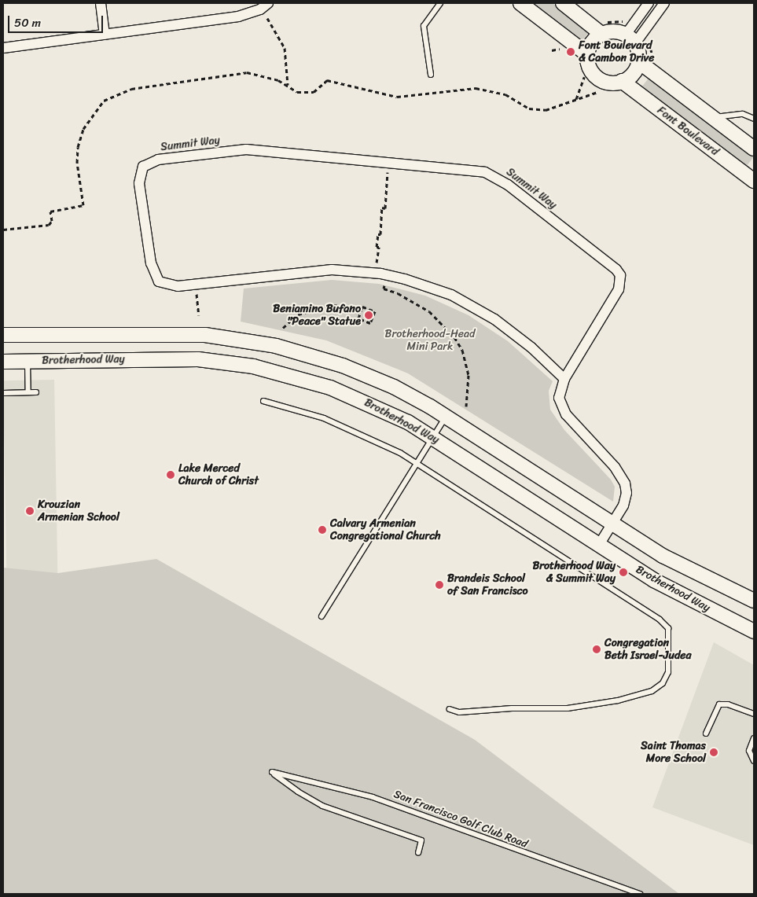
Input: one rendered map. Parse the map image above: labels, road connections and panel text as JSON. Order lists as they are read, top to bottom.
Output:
{
  "streets": {
    "main road": ["Font Boulevard", "Brotherhood Way"],
    "street": ["Summit Way"],
    "lane": ["San Francisco Golf Club Road"]
  },
  "crossings": [
    ["Summit Way", "Brotherhood Way"]
  ],
  "parks": ["Brotherhood-Head Mini Park"],
  "places": [
    "Font Boulevard & Cambon Drive",
    "Beniamino Bufano \"Peace\" Statue",
    "Lake Merced Church of Christ",
    "Krouzian Armenian School",
    "Calvary Armenian Congregational Church",
    "Brotherhood Way & Summit Way",
    "Brandeis School of San Francisco",
    "Congregation Beth Israel-Judea",
    "Saint Thomas More School"
  ],
  "scale_bar": "50 m"
}
